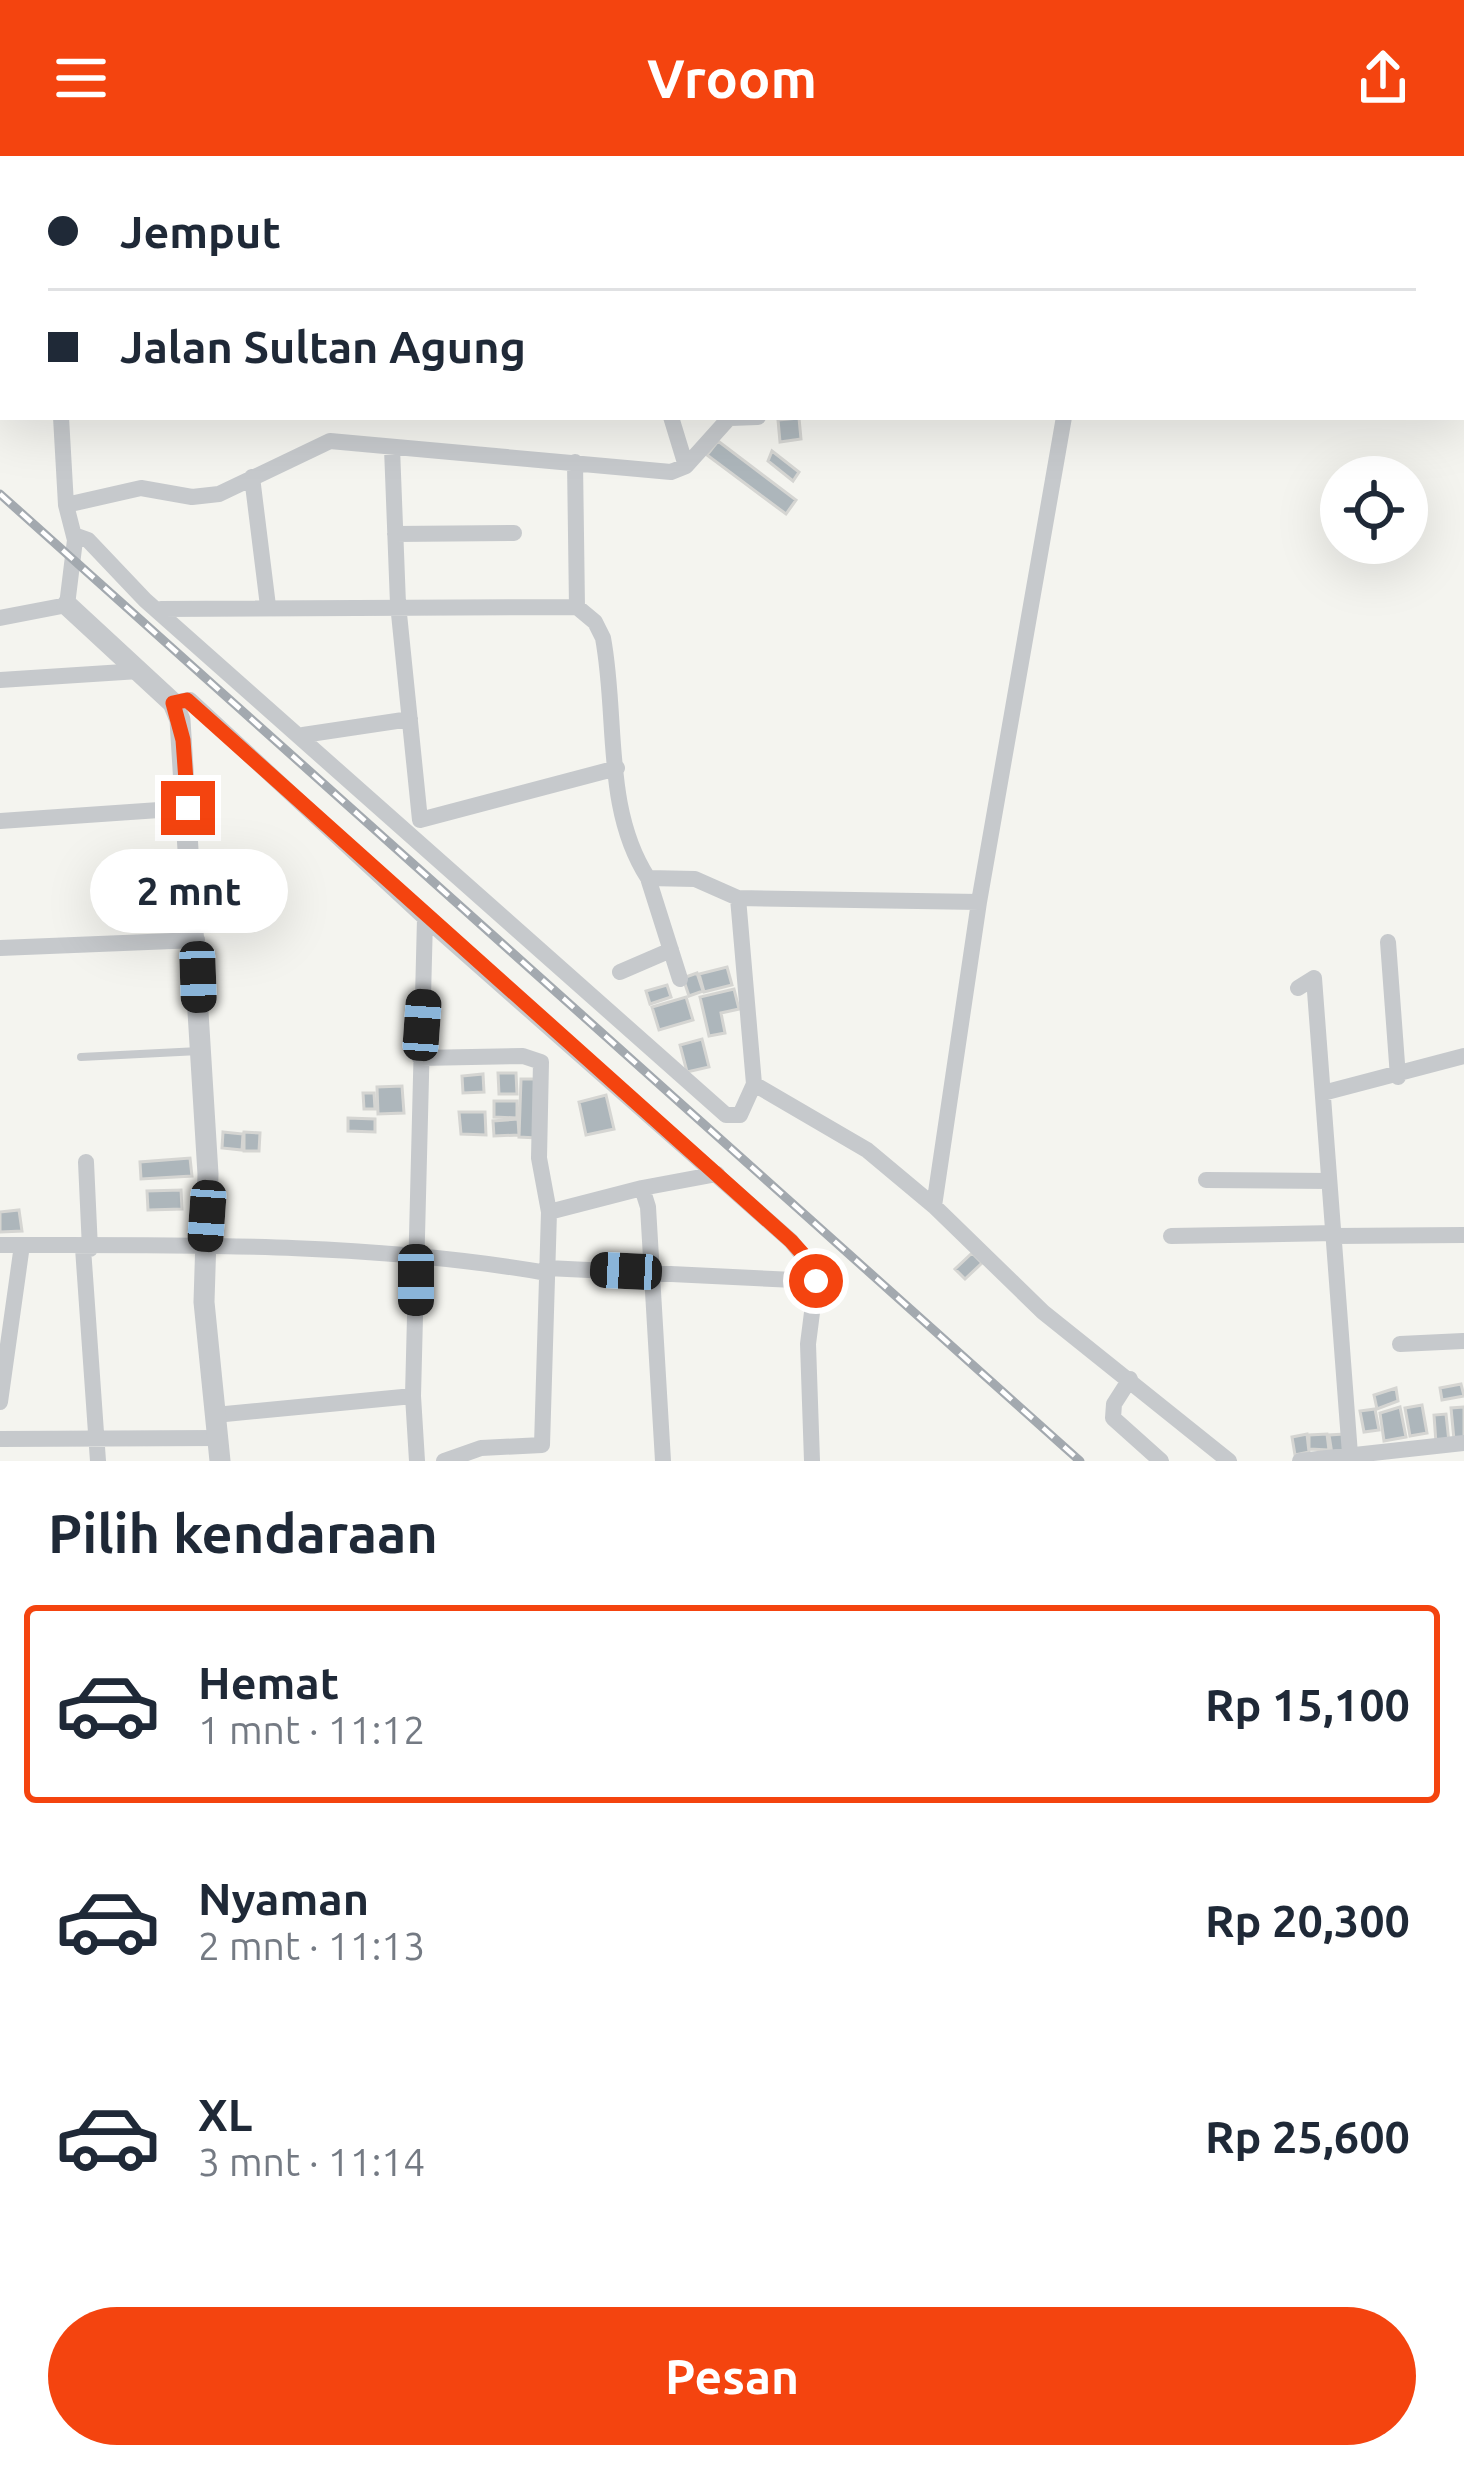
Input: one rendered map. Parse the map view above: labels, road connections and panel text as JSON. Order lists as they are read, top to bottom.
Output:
{
  "page": {
    "header": "Vroom",
    "banner": ["Jemput", "Jalan Sultan Agung"],
    "bubble": "2 mnt",
    "heading": "Pilih kendaraan",
    "list": [
      {
        "name": "Hemat",
        "note": "1 mnt · 11:12",
        "value": "Rp 15,100"
      },
      {
        "name": "Nyaman",
        "note": "2 mnt · 11:13",
        "value": "Rp 20,300"
      },
      {
        "name": "XL",
        "note": "3 mnt · 11:14",
        "value": "Rp 25,600"
      }
    ],
    "buttons": "Pesan"
  }
}
